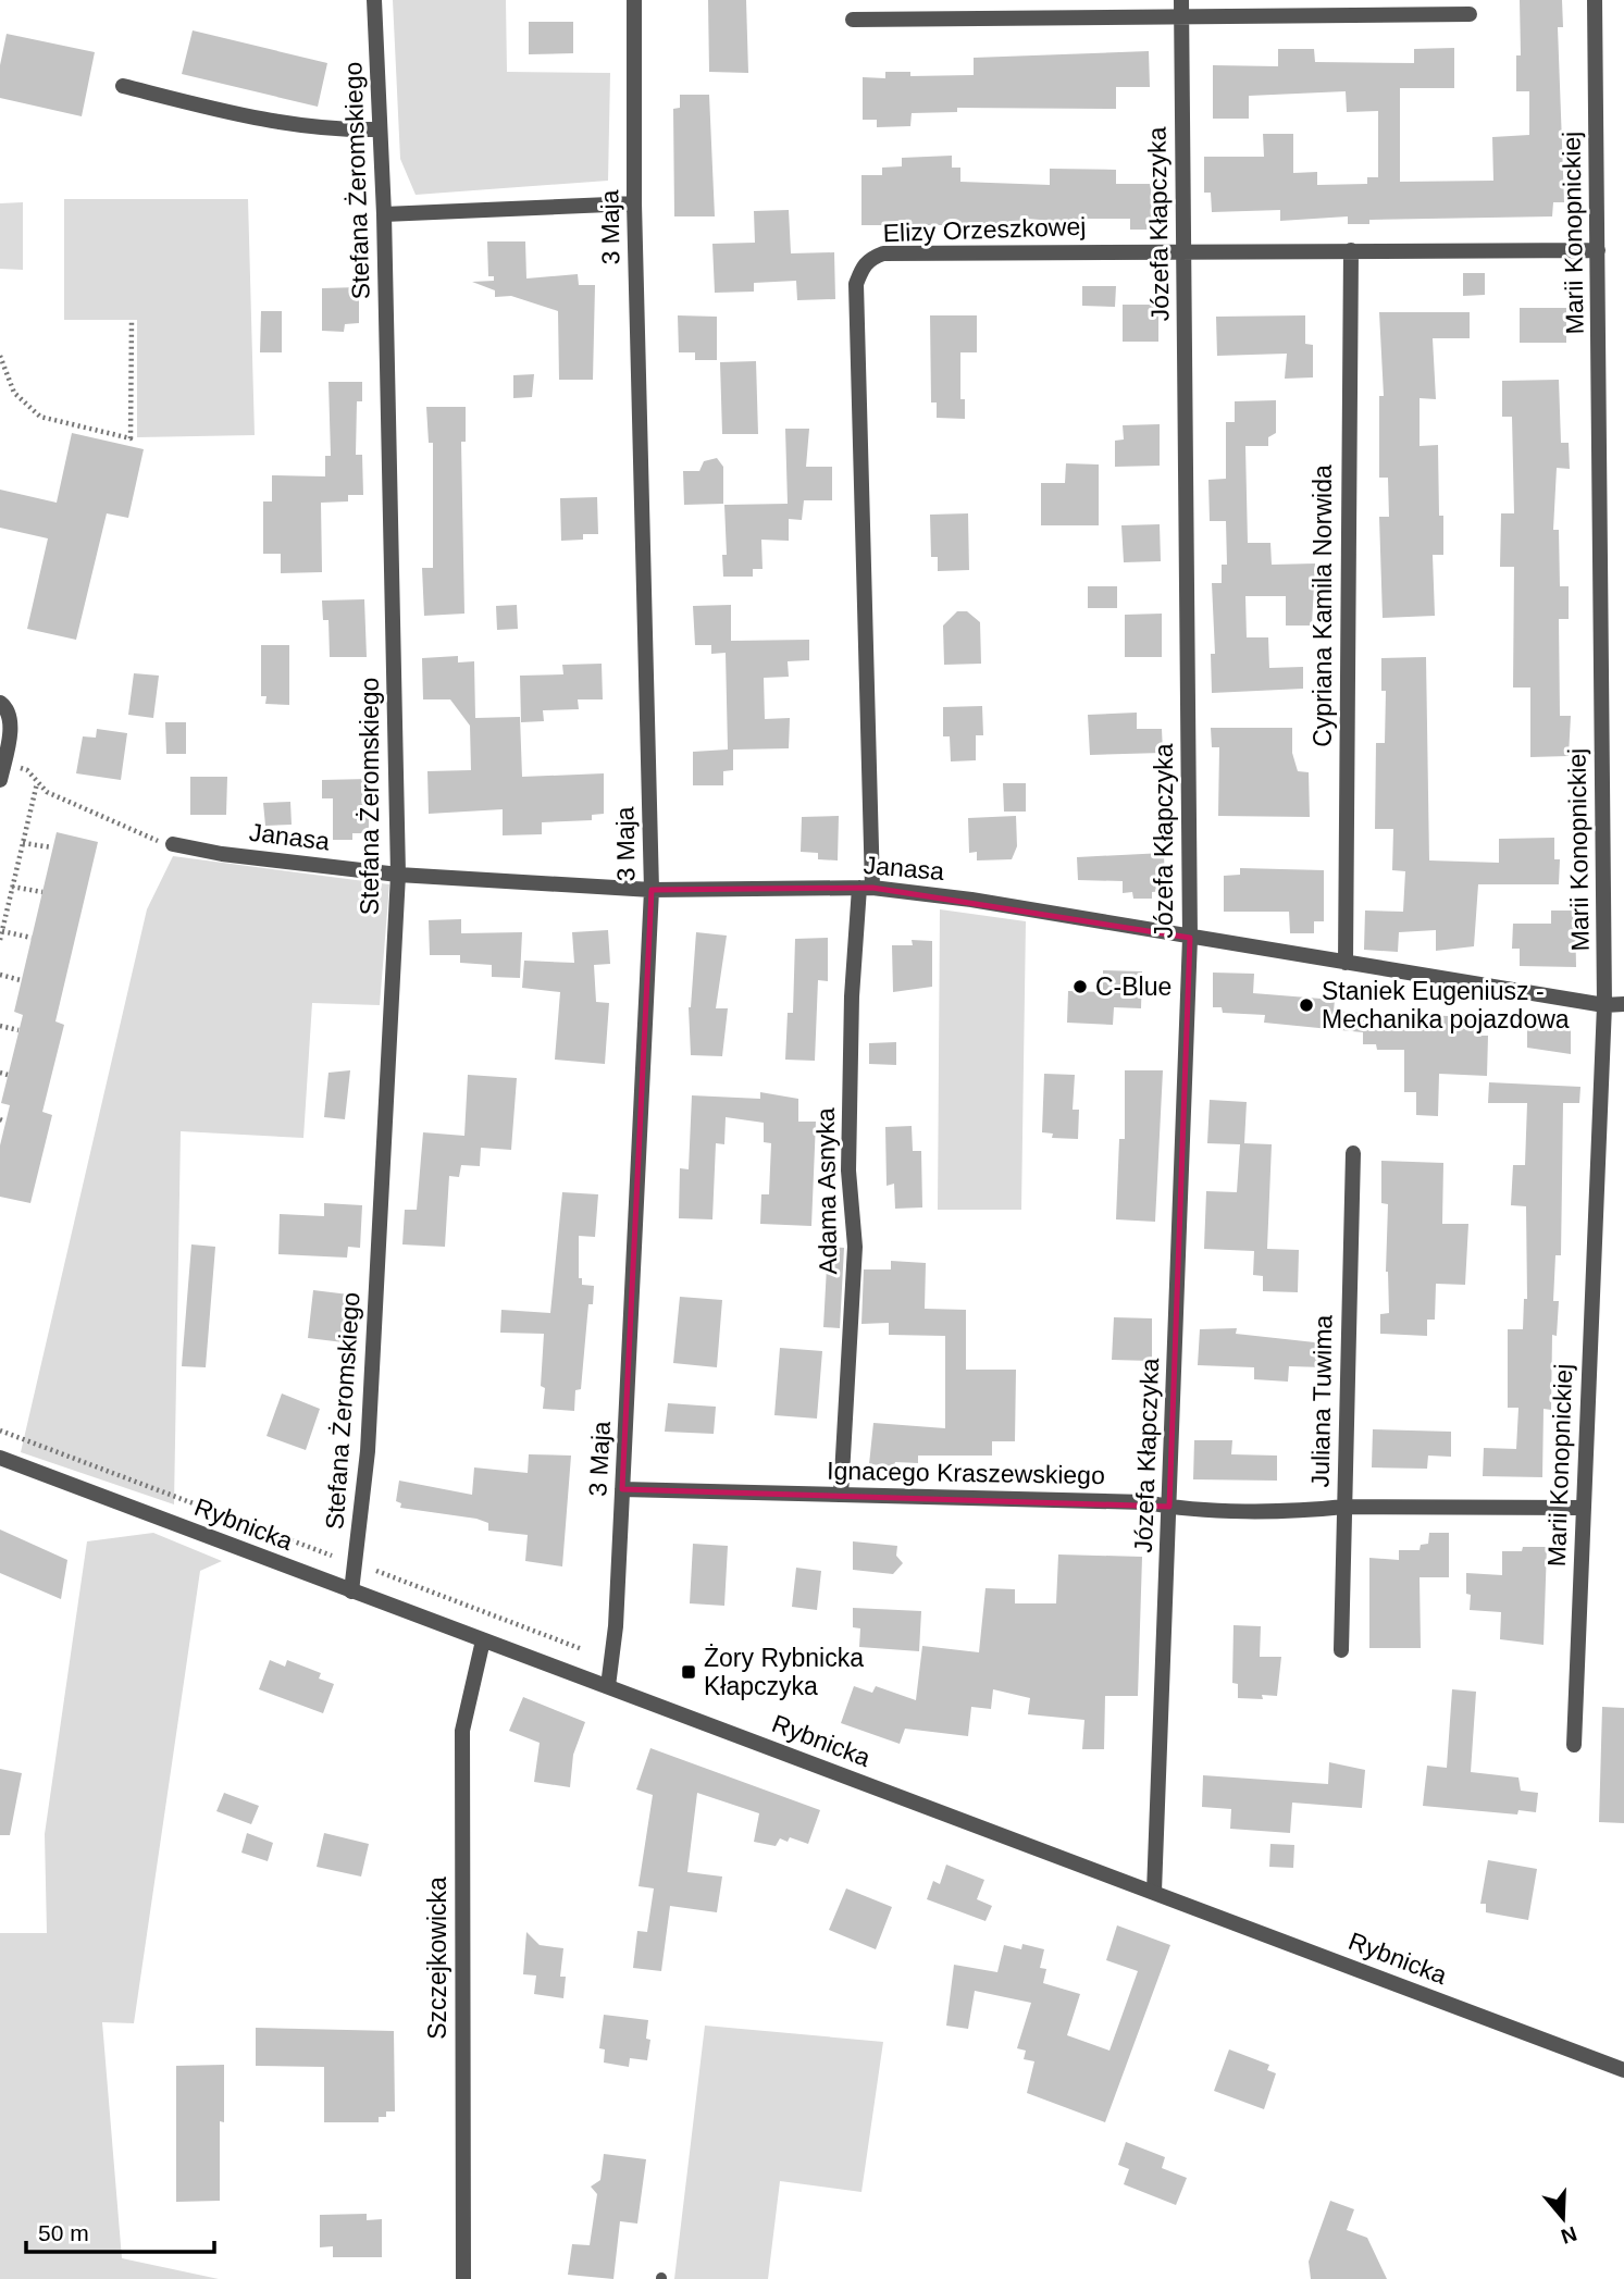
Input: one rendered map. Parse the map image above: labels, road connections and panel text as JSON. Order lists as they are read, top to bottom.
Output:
{
  "streets": {
    "street": [
      "Stefana Żeromskiego",
      "Józefa Kłapczyka",
      "3 Maja",
      "Elizy Orzeszkowej",
      "Marii Konopnickiej",
      "Cypriana Kamila Norwida",
      "Janasa",
      "Adama Asnyka",
      "Juliana Tuwima",
      "Ignacego Kraszewskiego",
      "Rybnicka",
      "Szczejkowicka"
    ]
  },
  "crossings": [
    ["Stefana Żeromskiego", "Janasa"],
    ["Stefana Żeromskiego", "Rybnicka"],
    ["Józefa Kłapczyka", "Elizy Orzeszkowej"],
    ["Józefa Kłapczyka", "Janasa"],
    ["Józefa Kłapczyka", "Ignacego Kraszewskiego"],
    ["Józefa Kłapczyka", "Rybnicka"],
    ["3 Maja", "Janasa"],
    ["3 Maja", "Ignacego Kraszewskiego"],
    ["3 Maja", "Rybnicka"],
    ["Elizy Orzeszkowej", "Marii Konopnickiej"],
    ["Elizy Orzeszkowej", "Cypriana Kamila Norwida"],
    ["Elizy Orzeszkowej", "Janasa"],
    ["Elizy Orzeszkowej", "Adama Asnyka"],
    ["Marii Konopnickiej", "Janasa"],
    ["Marii Konopnickiej", "Ignacego Kraszewskiego"],
    ["Cypriana Kamila Norwida", "Janasa"],
    ["Janasa", "Adama Asnyka"],
    ["Adama Asnyka", "Ignacego Kraszewskiego"],
    ["Juliana Tuwima", "Ignacego Kraszewskiego"],
    ["Rybnicka", "Szczejkowicka"]
  ],
  "places": {
    "other": ["C-Blue", "Staniek Eugeniusz - Mechanika pojazdowa"],
    "transit": ["Żory Rybnicka Kłapczyka"]
  },
  "scale_bar": "50 m",
  "north": "bottom"
}
